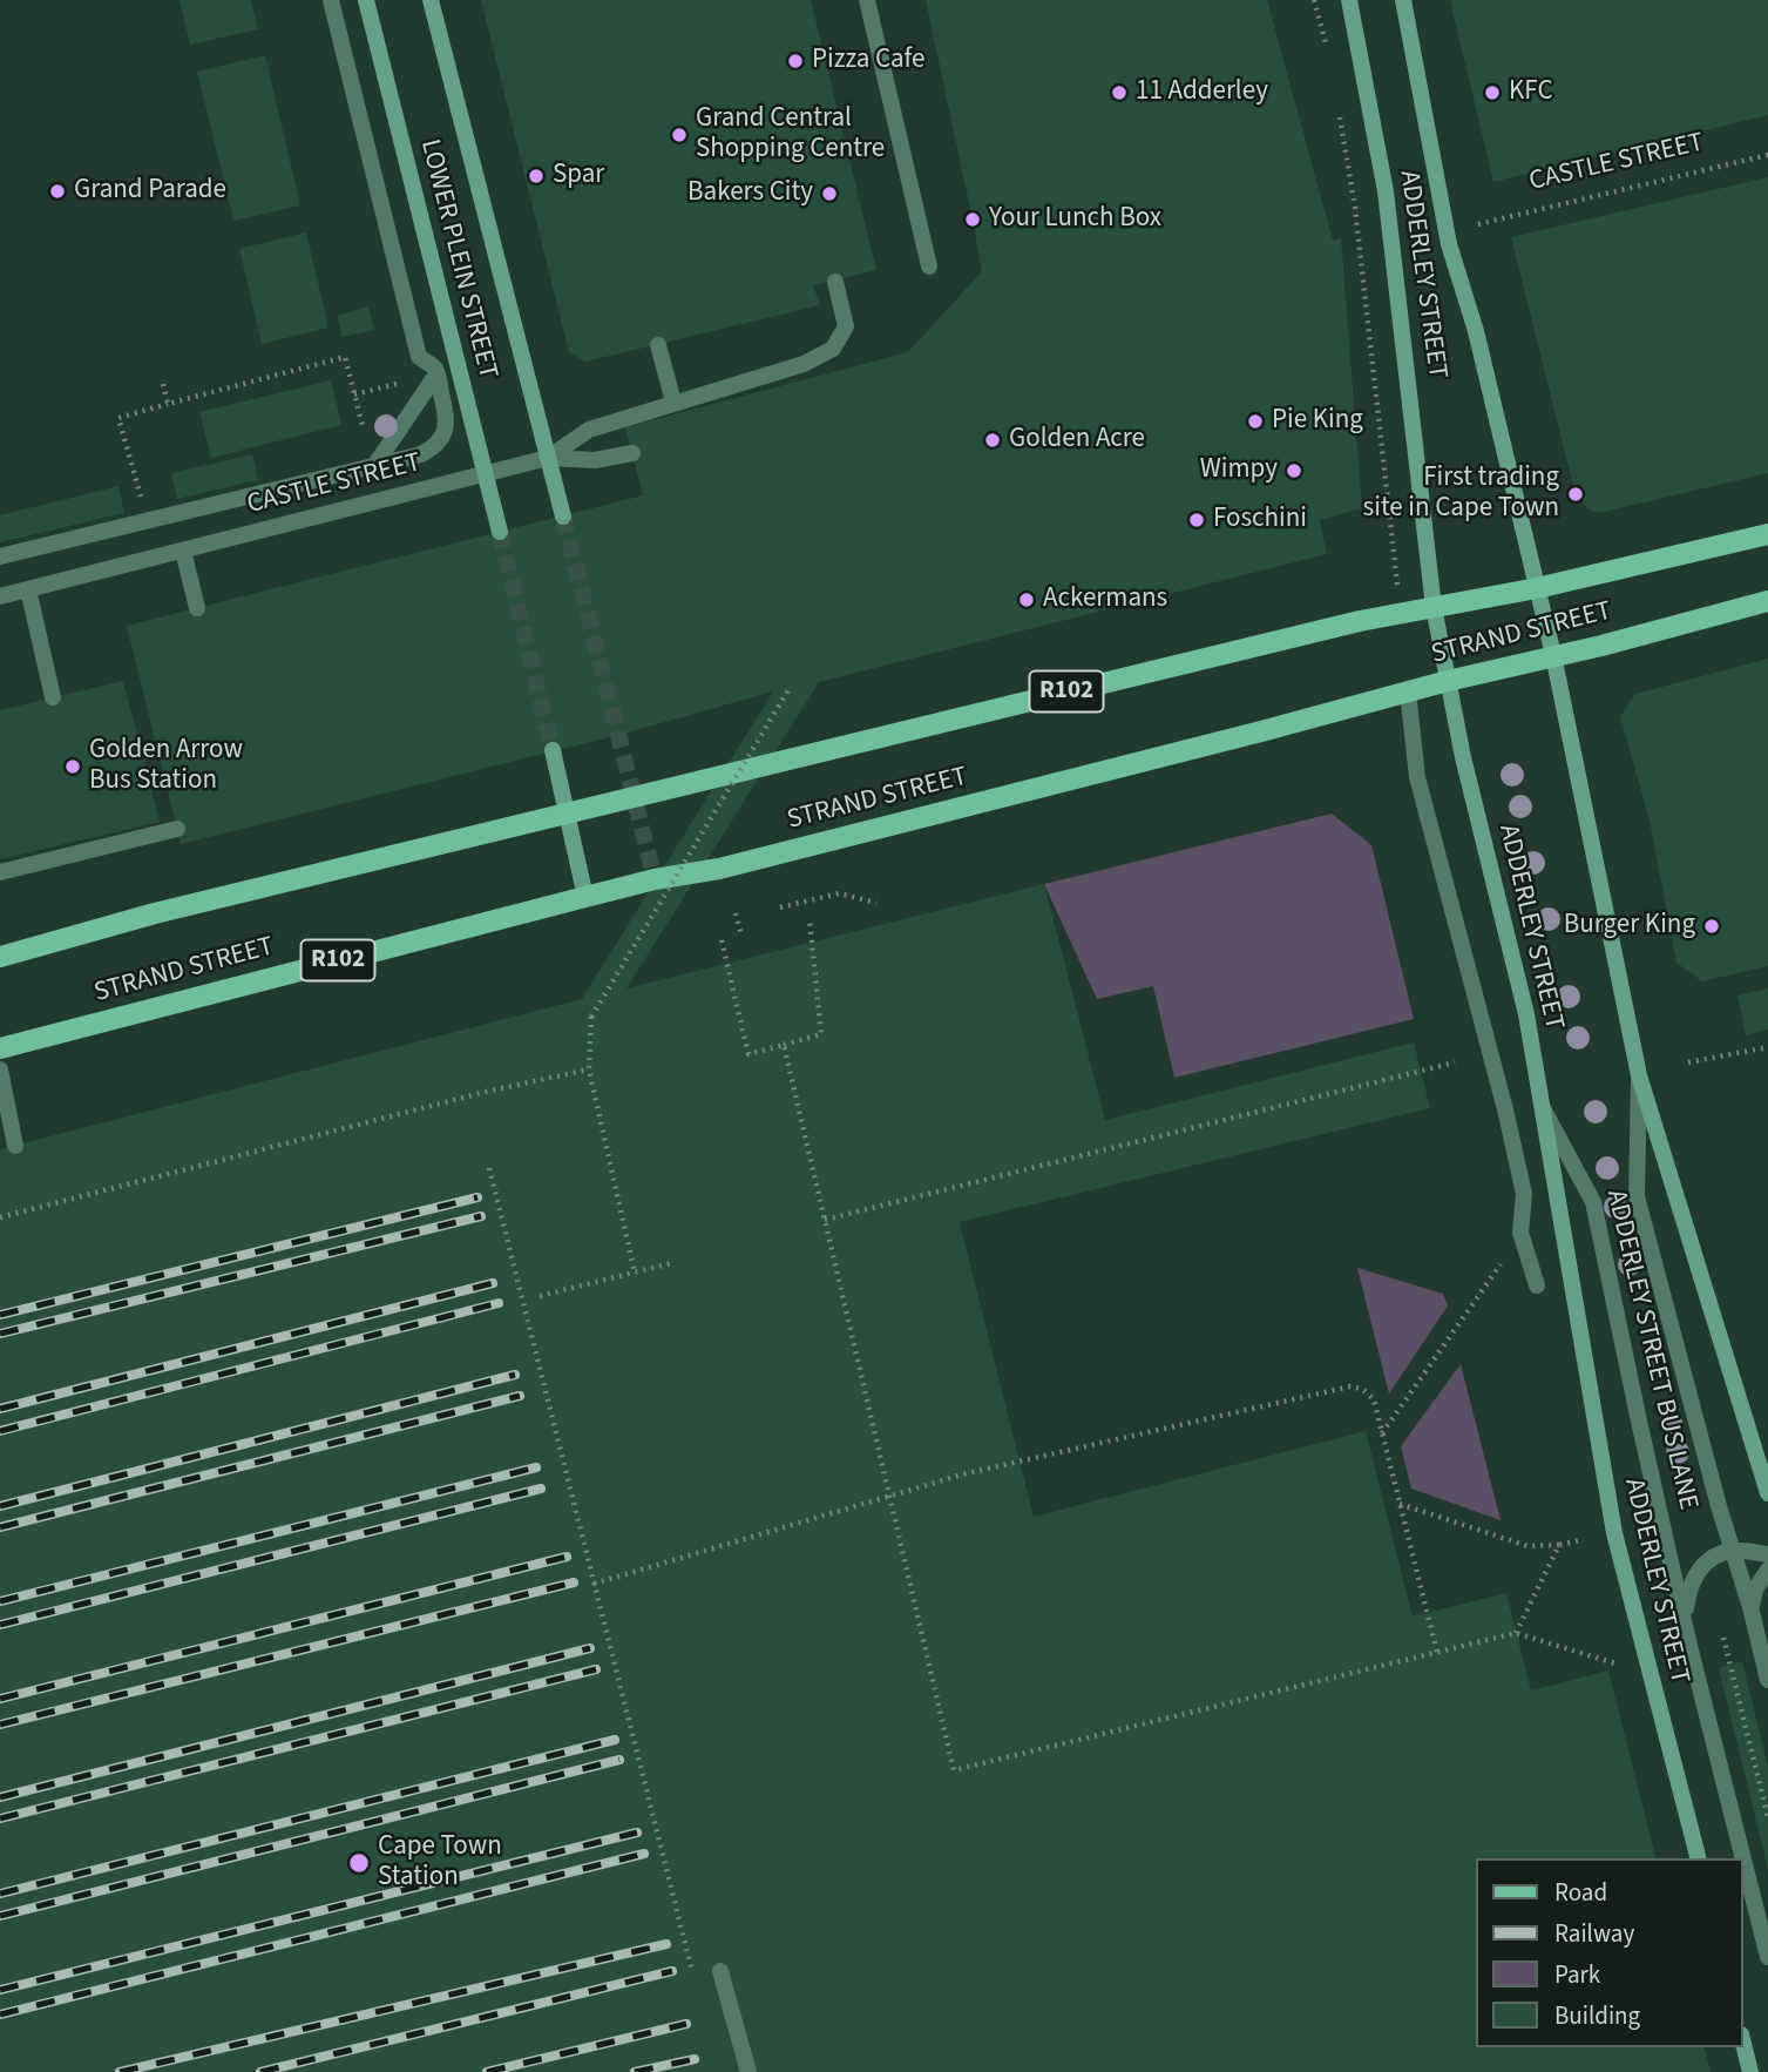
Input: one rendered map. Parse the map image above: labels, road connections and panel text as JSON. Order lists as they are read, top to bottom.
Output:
{
  "streets": {
    "main road": [
      "LOWER PLEIN STREET",
      "ADDERLEY STREET",
      "STRAND STREET",
      "R102"
    ],
    "street": ["CASTLE STREET", "ADDERLEY STREET BUS LANE"]
  },
  "crossings": [
    ["CASTLE STREET", "LOWER PLEIN STREET"],
    ["ADDERLEY STREET", "STRAND STREET"],
    ["ADDERLEY STREET", "ADDERLEY STREET BUS LANE"]
  ],
  "places": [
    "Pizza Cafe",
    "11 Adderley",
    "KFC",
    "Grand Central Shopping Centre",
    "Spar",
    "Grand Parade",
    "Bakers City",
    "Your Lunch Box",
    "Pie King",
    "Golden Acre",
    "Wimpy",
    "First trading site in Cape Town",
    "Foschini",
    "Ackermans",
    "Golden Arrow Bus Station",
    "Burger King",
    "Cape Town Station"
  ],
  "legend": [
    "Road",
    "Railway",
    "Park",
    "Building"
  ]
}
